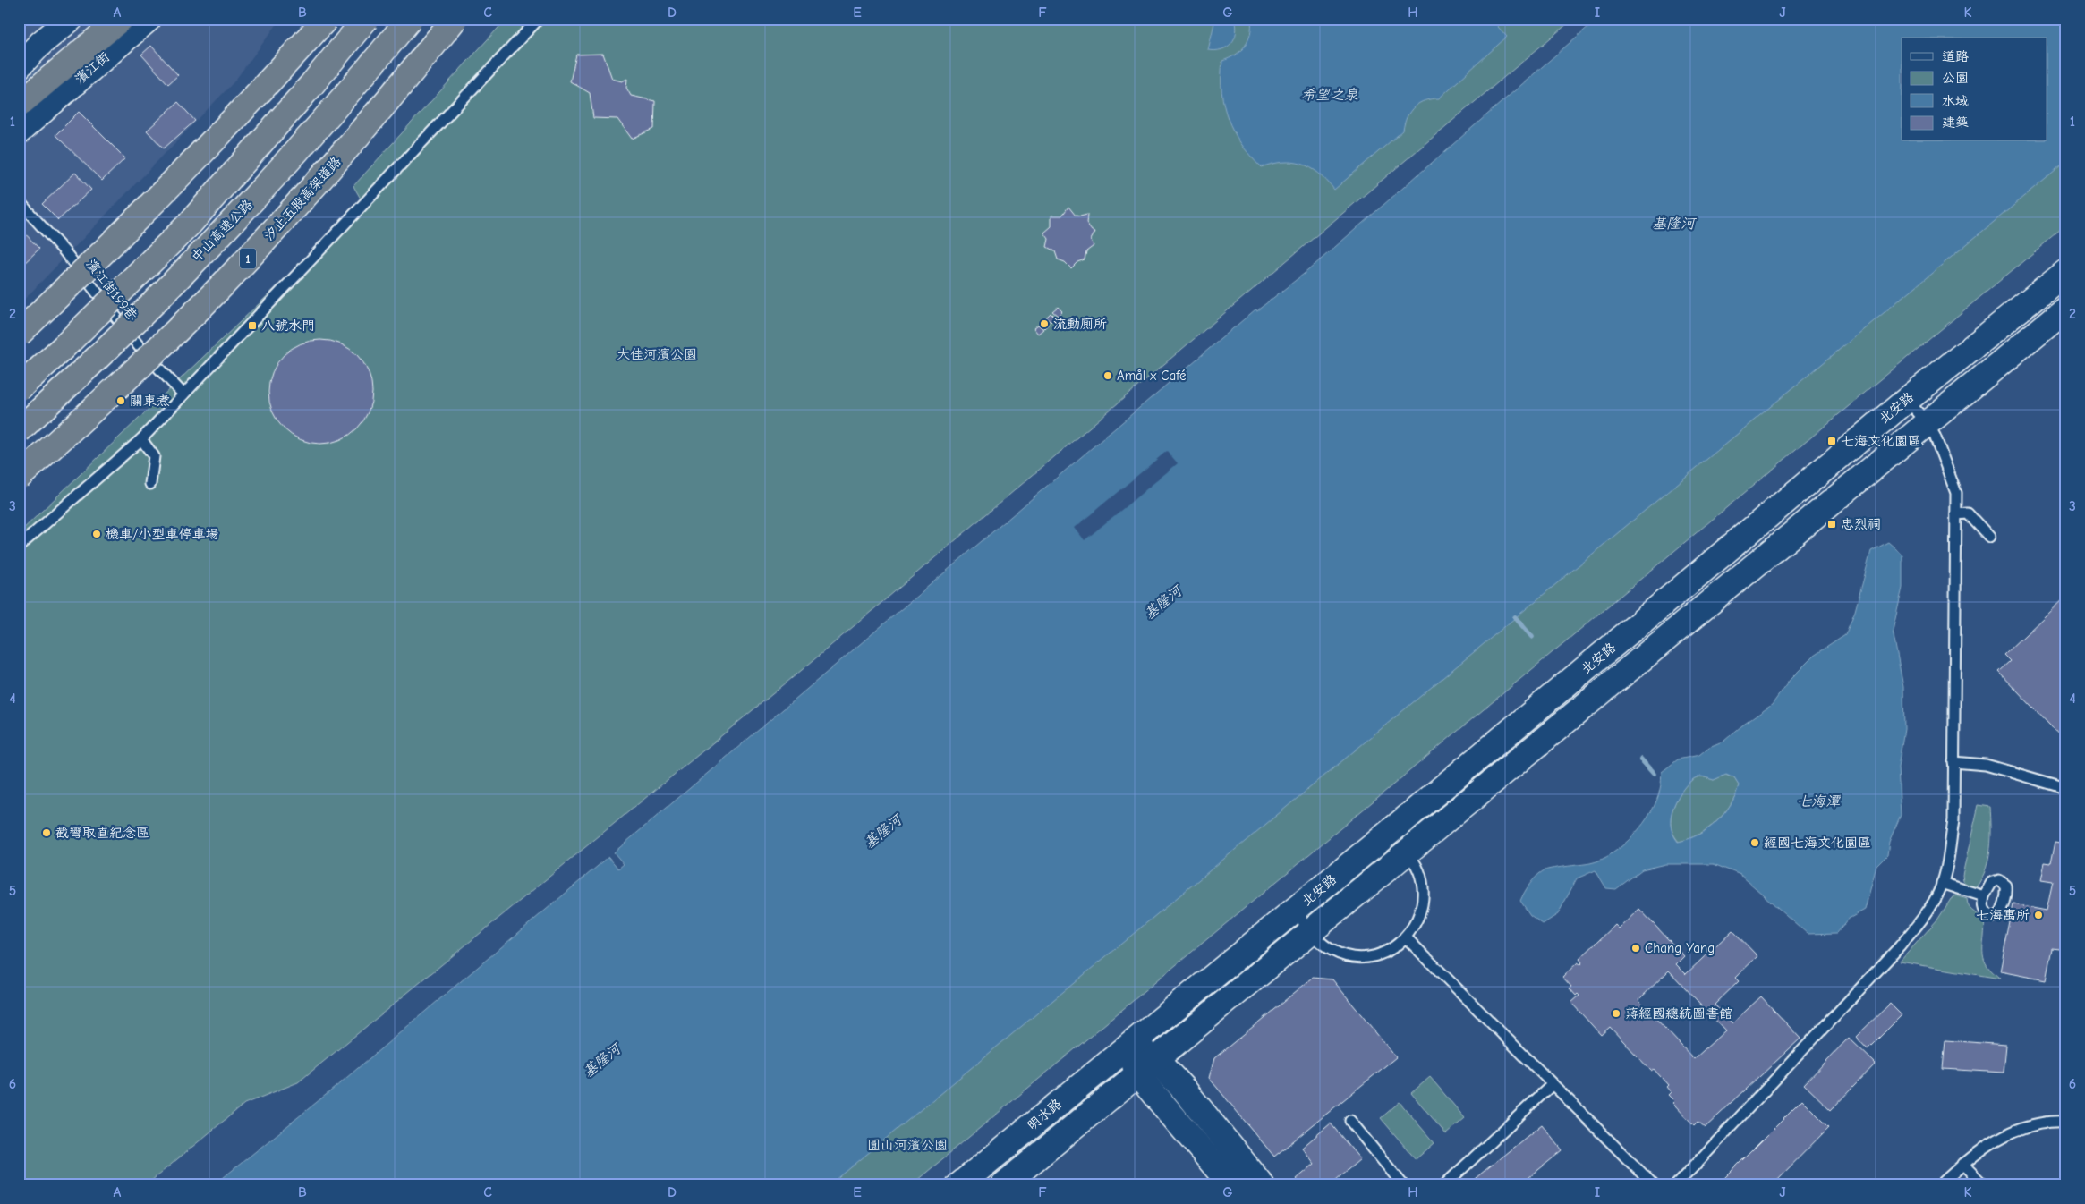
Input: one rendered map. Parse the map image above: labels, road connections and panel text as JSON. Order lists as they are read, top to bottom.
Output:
{
  "streets": {
    "highway": ["汐止五股高架道路", "中山高速公路", "1"],
    "main road": ["濱江街", "北安路", "明水路"],
    "lane": ["濱江街199巷"]
  },
  "crossings": [
    ["北安路", "明水路"]
  ],
  "water": ["希望之泉", "基隆河", "七海潭"],
  "parks": ["大佳河濱公園", "圓山河濱公園"],
  "places": {
    "other": [
      "流動廁所",
      "Amål x Café",
      "關東煮",
      "機車/小型車停車場",
      "截彎取直紀念區",
      "經國七海文化園區",
      "七海寓所",
      "Chang Yang",
      "蔣經國總統圖書館"
    ],
    "transit": ["八號水門", "七海文化園區", "忠烈祠"]
  },
  "legend": [
    "道路",
    "公園",
    "水域",
    "建築"
  ],
  "grid": {
    "columns": [
      "A",
      "B",
      "C",
      "D",
      "E",
      "F",
      "G",
      "H",
      "I",
      "J",
      "K"
    ],
    "rows": [
      "1",
      "2",
      "3",
      "4",
      "5",
      "6"
    ]
  }
}
